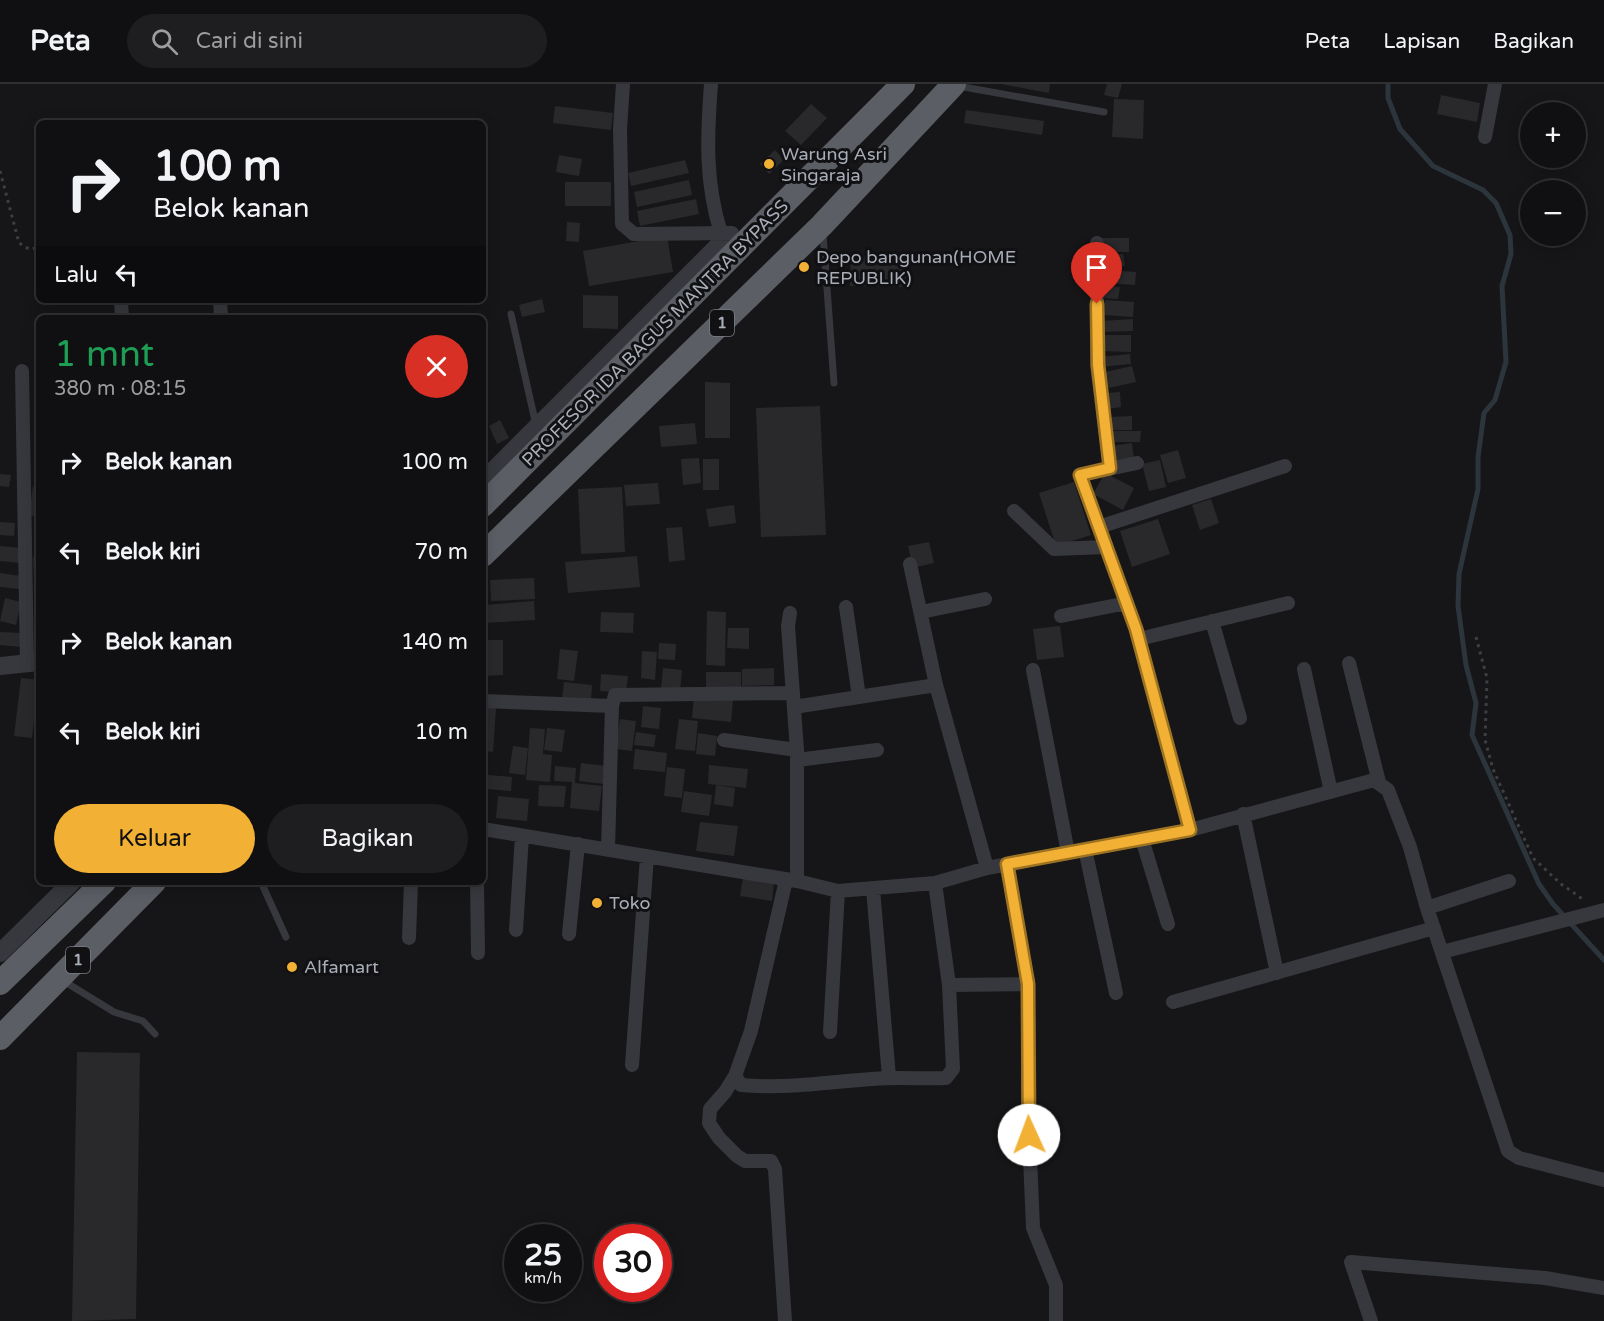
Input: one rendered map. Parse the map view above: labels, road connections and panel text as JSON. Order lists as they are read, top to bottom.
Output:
{
  "streets": {
    "highway": ["1", "PROFESOR IDA BAGUS MANTRA BYPASS"]
  },
  "places": [
    "Warung Asri Singaraja",
    "Depo bangunan(HOME REPUBLIK)",
    "Toko",
    "Alfamart"
  ],
  "page": {
    "header": "Peta",
    "search": "Cari di sini",
    "nav": ["Peta", "Lapisan", "Bagikan"],
    "map_buttons": ["+", "−"],
    "turn": ["100 m", "Belok kanan"],
    "then": "Lalu",
    "heading": ["1 mnt", "380 m · 08:15"],
    "list": [
      {
        "name": "Belok kanan",
        "value": "100 m"
      },
      {
        "name": "Belok kiri",
        "value": "70 m"
      },
      {
        "name": "Belok kanan",
        "value": "140 m"
      },
      {
        "name": "Belok kiri",
        "value": "10 m"
      }
    ],
    "buttons": ["Keluar", "Bagikan"],
    "speed": "25 km/h",
    "limit": "30"
  }
}
